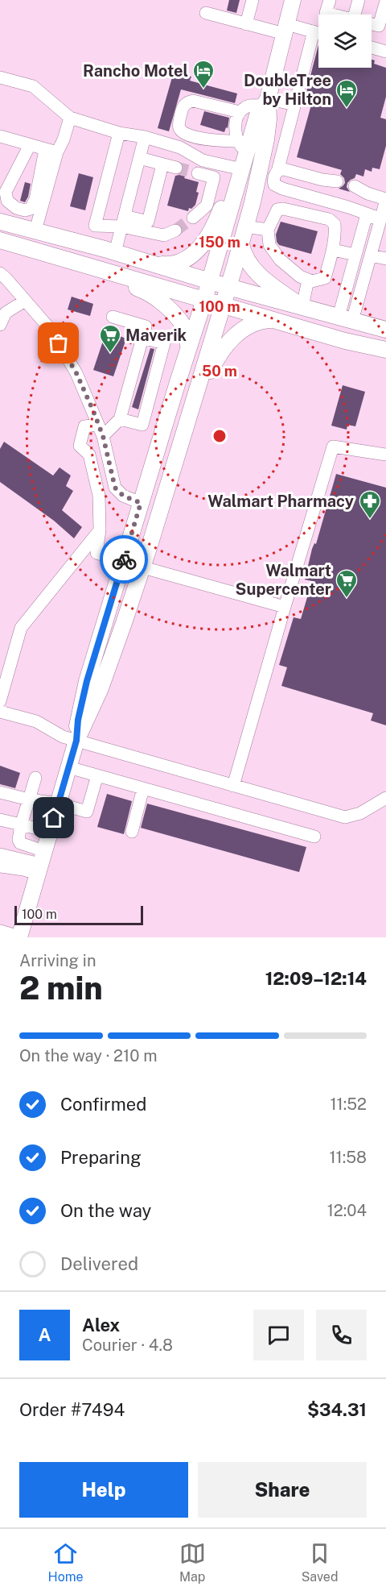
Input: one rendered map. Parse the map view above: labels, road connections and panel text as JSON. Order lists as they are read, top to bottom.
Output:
{
  "places": {
    "hotel": ["Rancho Motel", "DoubleTree by Hilton"],
    "supermarket": ["Maverik", "Walmart Supercenter"],
    "pharmacy": ["Walmart Pharmacy"]
  },
  "scale_bar": "100 m",
  "page": {
    "scale": "100 m",
    "heading": ["2 min", "Arriving in", "12:09–12:14"],
    "panel": [
      "Alex",
      "Courier · 4.8",
      "Order #7494",
      "$34.31"
    ],
    "bar": "On the way · 210 m",
    "list": [
      ["Confirmed", "11:52"],
      ["Preparing", "11:58"],
      ["On the way", "12:04"],
      "Delivered"
    ],
    "round": "A",
    "buttons": ["Help", "Share"],
    "tabs": ["Home", "Map", "Saved"]
  },
  "rings": ["150 m", "100 m", "50 m"]
}
